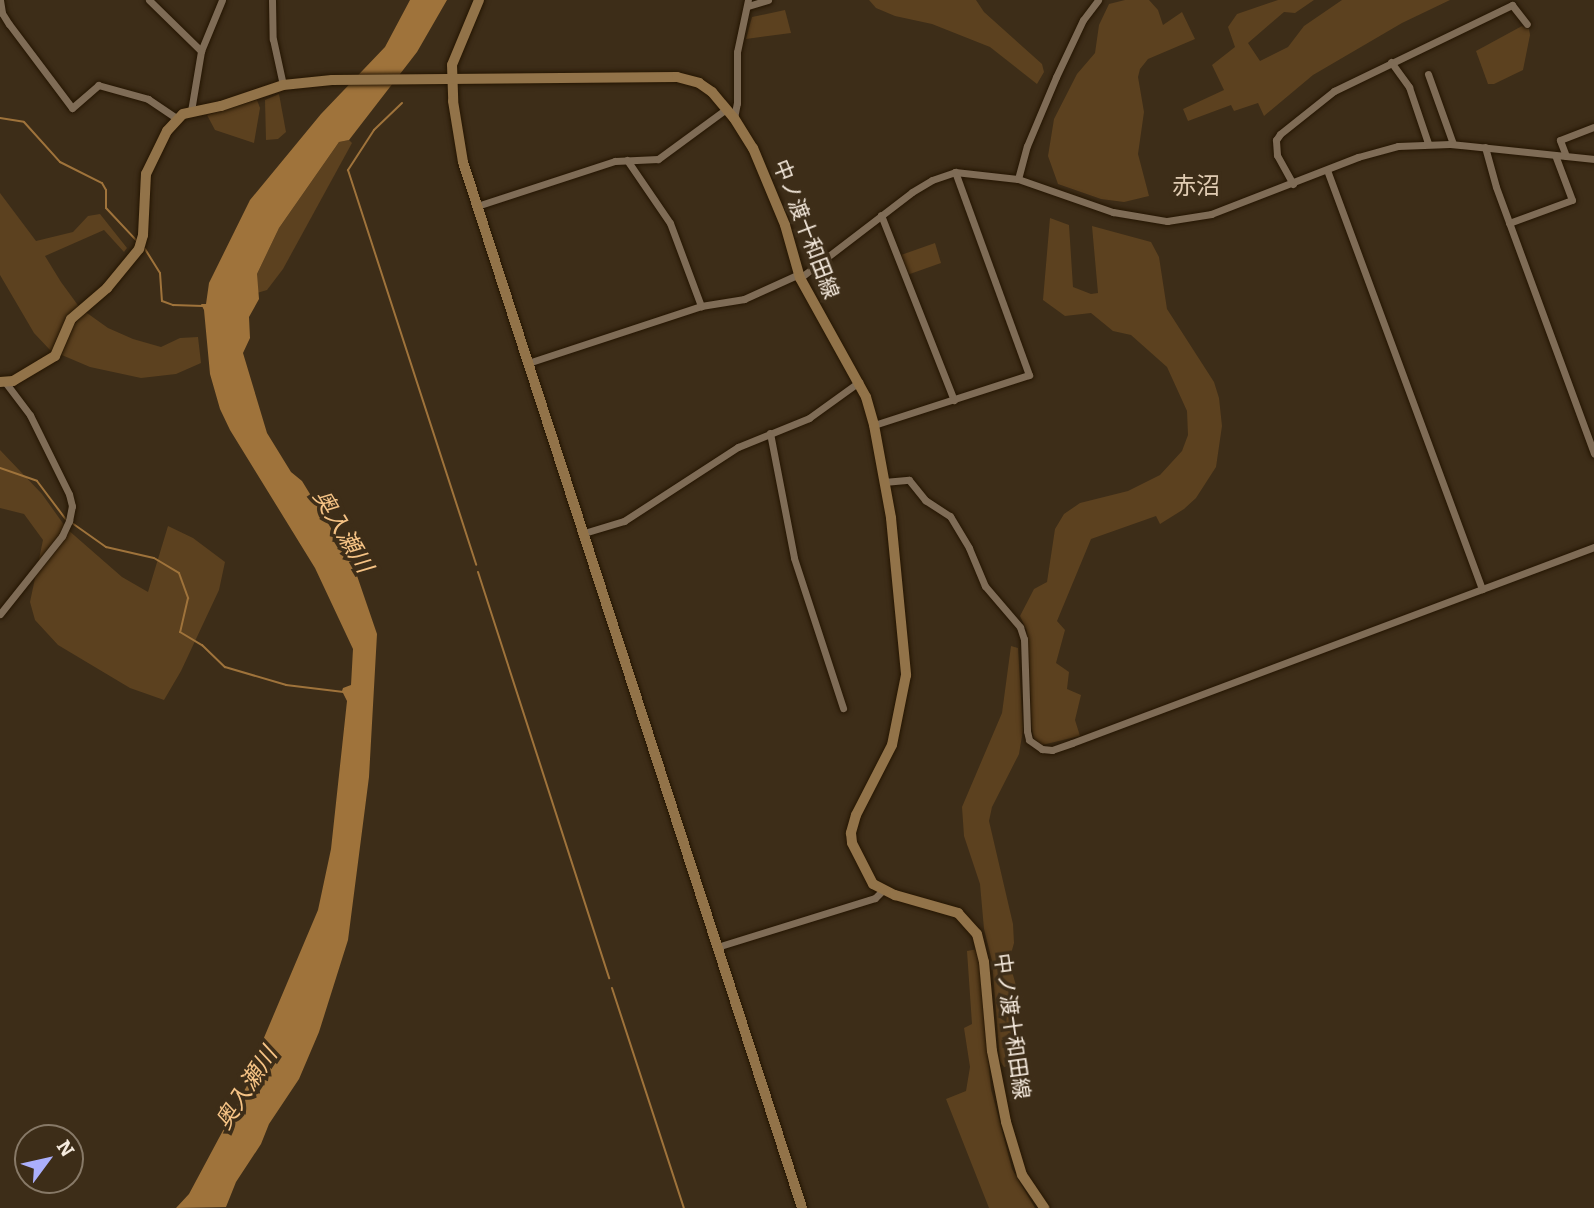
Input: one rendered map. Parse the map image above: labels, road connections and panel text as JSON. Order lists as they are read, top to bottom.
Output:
{
  "streets": {
    "main road": ["中ノ渡十和田線"]
  },
  "districts": ["赤沼"],
  "water": ["奥入瀬川"],
  "north": "top right"
}
